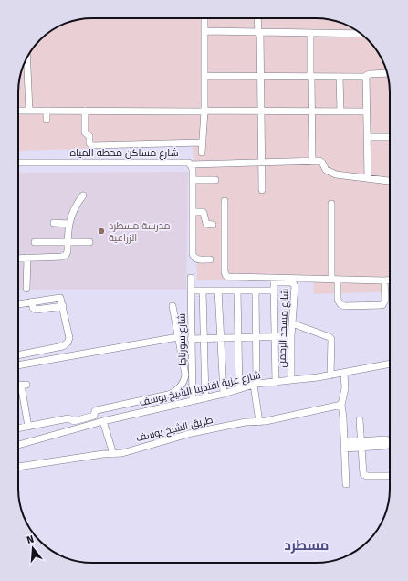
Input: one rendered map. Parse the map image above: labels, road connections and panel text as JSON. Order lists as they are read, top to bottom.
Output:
{
  "streets": {
    "street": [
      "شارع مساكن محطه المياه",
      "شارع مسجد الرحمن",
      "شارع سورناجا",
      "شارع عزبة افندينا الشيخ يوسف",
      "طريق الشيخ يوسف"
    ]
  },
  "crossings": [
    ["شارع مسجد الرحمن", "شارع عزبة افندينا الشيخ يوسف"],
    ["شارع سورناجا", "شارع عزبة افندينا الشيخ يوسف"]
  ],
  "districts": ["مسطرد"],
  "places": ["مدرسة مسطرد الزراعية"],
  "north": "top"
}
